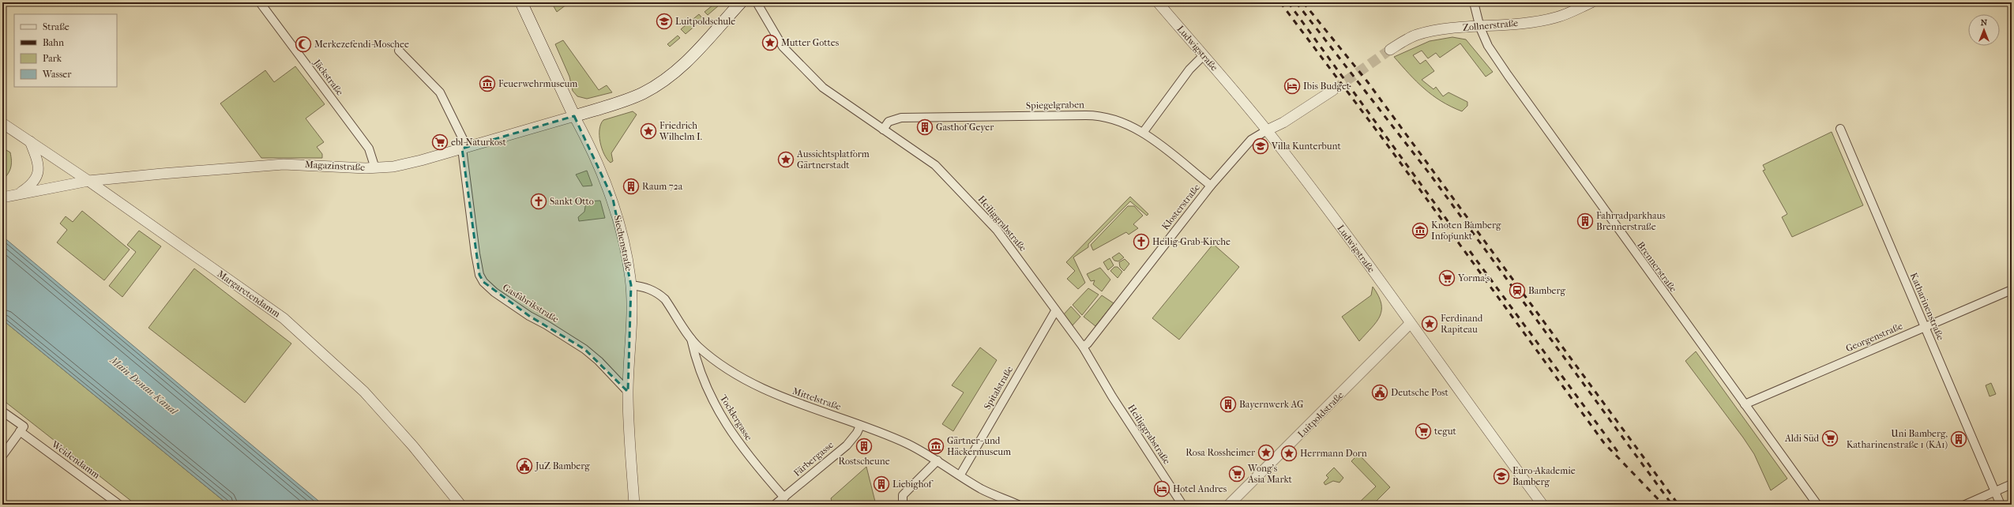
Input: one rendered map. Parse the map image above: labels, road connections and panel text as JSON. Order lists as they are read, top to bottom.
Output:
{
  "streets": {
    "main road": ["Siechenstraße"],
    "street": [
      "Zollnerstraße",
      "Ludwigstraße",
      "Jäckstraße",
      "Spiegelgraben",
      "Magazinstraße",
      "Klosterstraße",
      "Heiliggrabstraße",
      "Brennerstraße",
      "Margaretendamm",
      "Gasfabrikstraße",
      "Katharinenstraße",
      "Georgenstraße",
      "Spitalstraße",
      "Mittelstraße",
      "Luitpoldstraße",
      "Tocklergasse",
      "Färbergasse",
      "Weidendamm"
    ]
  },
  "crossings": [
    ["Zollnerstraße", "Brennerstraße"],
    ["Ludwigstraße", "Klosterstraße"],
    ["Ludwigstraße", "Luitpoldstraße"],
    ["Jäckstraße", "Magazinstraße"],
    ["Spiegelgraben", "Klosterstraße"],
    ["Spiegelgraben", "Heiliggrabstraße"],
    ["Magazinstraße", "Siechenstraße"],
    ["Magazinstraße", "Margaretendamm"],
    ["Magazinstraße", "Gasfabrikstraße"],
    ["Klosterstraße", "Heiliggrabstraße"],
    ["Heiliggrabstraße", "Spitalstraße"],
    ["Siechenstraße", "Gasfabrikstraße"],
    ["Siechenstraße", "Mittelstraße"],
    ["Brennerstraße", "Georgenstraße"],
    ["Katharinenstraße", "Georgenstraße"],
    ["Spitalstraße", "Mittelstraße"],
    ["Mittelstraße", "Tocklergasse"],
    ["Mittelstraße", "Färbergasse"],
    ["Tocklergasse", "Färbergasse"]
  ],
  "water": ["Main-Donau-Kanal"],
  "places": {
    "school or university": ["Luitpoldschule", "Villa Kunterbunt", "Euro-Akademie Bamberg"],
    "place": [
      "Mutter Gottes",
      "Friedrich Wilhelm I.",
      "Aussichtsplatform Gärtnerstadt",
      "Ferdinand Rapiteau",
      "Rosa Rossheimer",
      "Herrmann Dorn"
    ],
    "mosque": ["Merkezefendi-Moschee"],
    "museum": ["Feuerwehrmuseum", "Knoten Bamberg Infopunkt", "Gärtner- und Häckermuseum"],
    "hotel": ["Ibis Budget", "Hotel Andres"],
    "building": [
      "Gasthof Geyer",
      "Raum 72a",
      "Fahrradparkhaus Brennerstraße",
      "Bayernwerk AG",
      "Uni Bamberg, Katharinenstraße 1 (KA1)",
      "Rostscheune",
      "Liebighof"
    ],
    "supermarket": [
      "ebl-Naturkost",
      "Yorma's",
      "tegut",
      "Aldi Süd",
      "Wong's Asia Markt"
    ],
    "church": ["Sankt Otto", "Heilig-Grab-Kirche"],
    "station": ["Bamberg"],
    "public building": ["Deutsche Post", "JuZ Bamberg"]
  },
  "legend": [
    "Straße",
    "Bahn",
    "Park",
    "Wasser"
  ],
  "north": "top"
}
